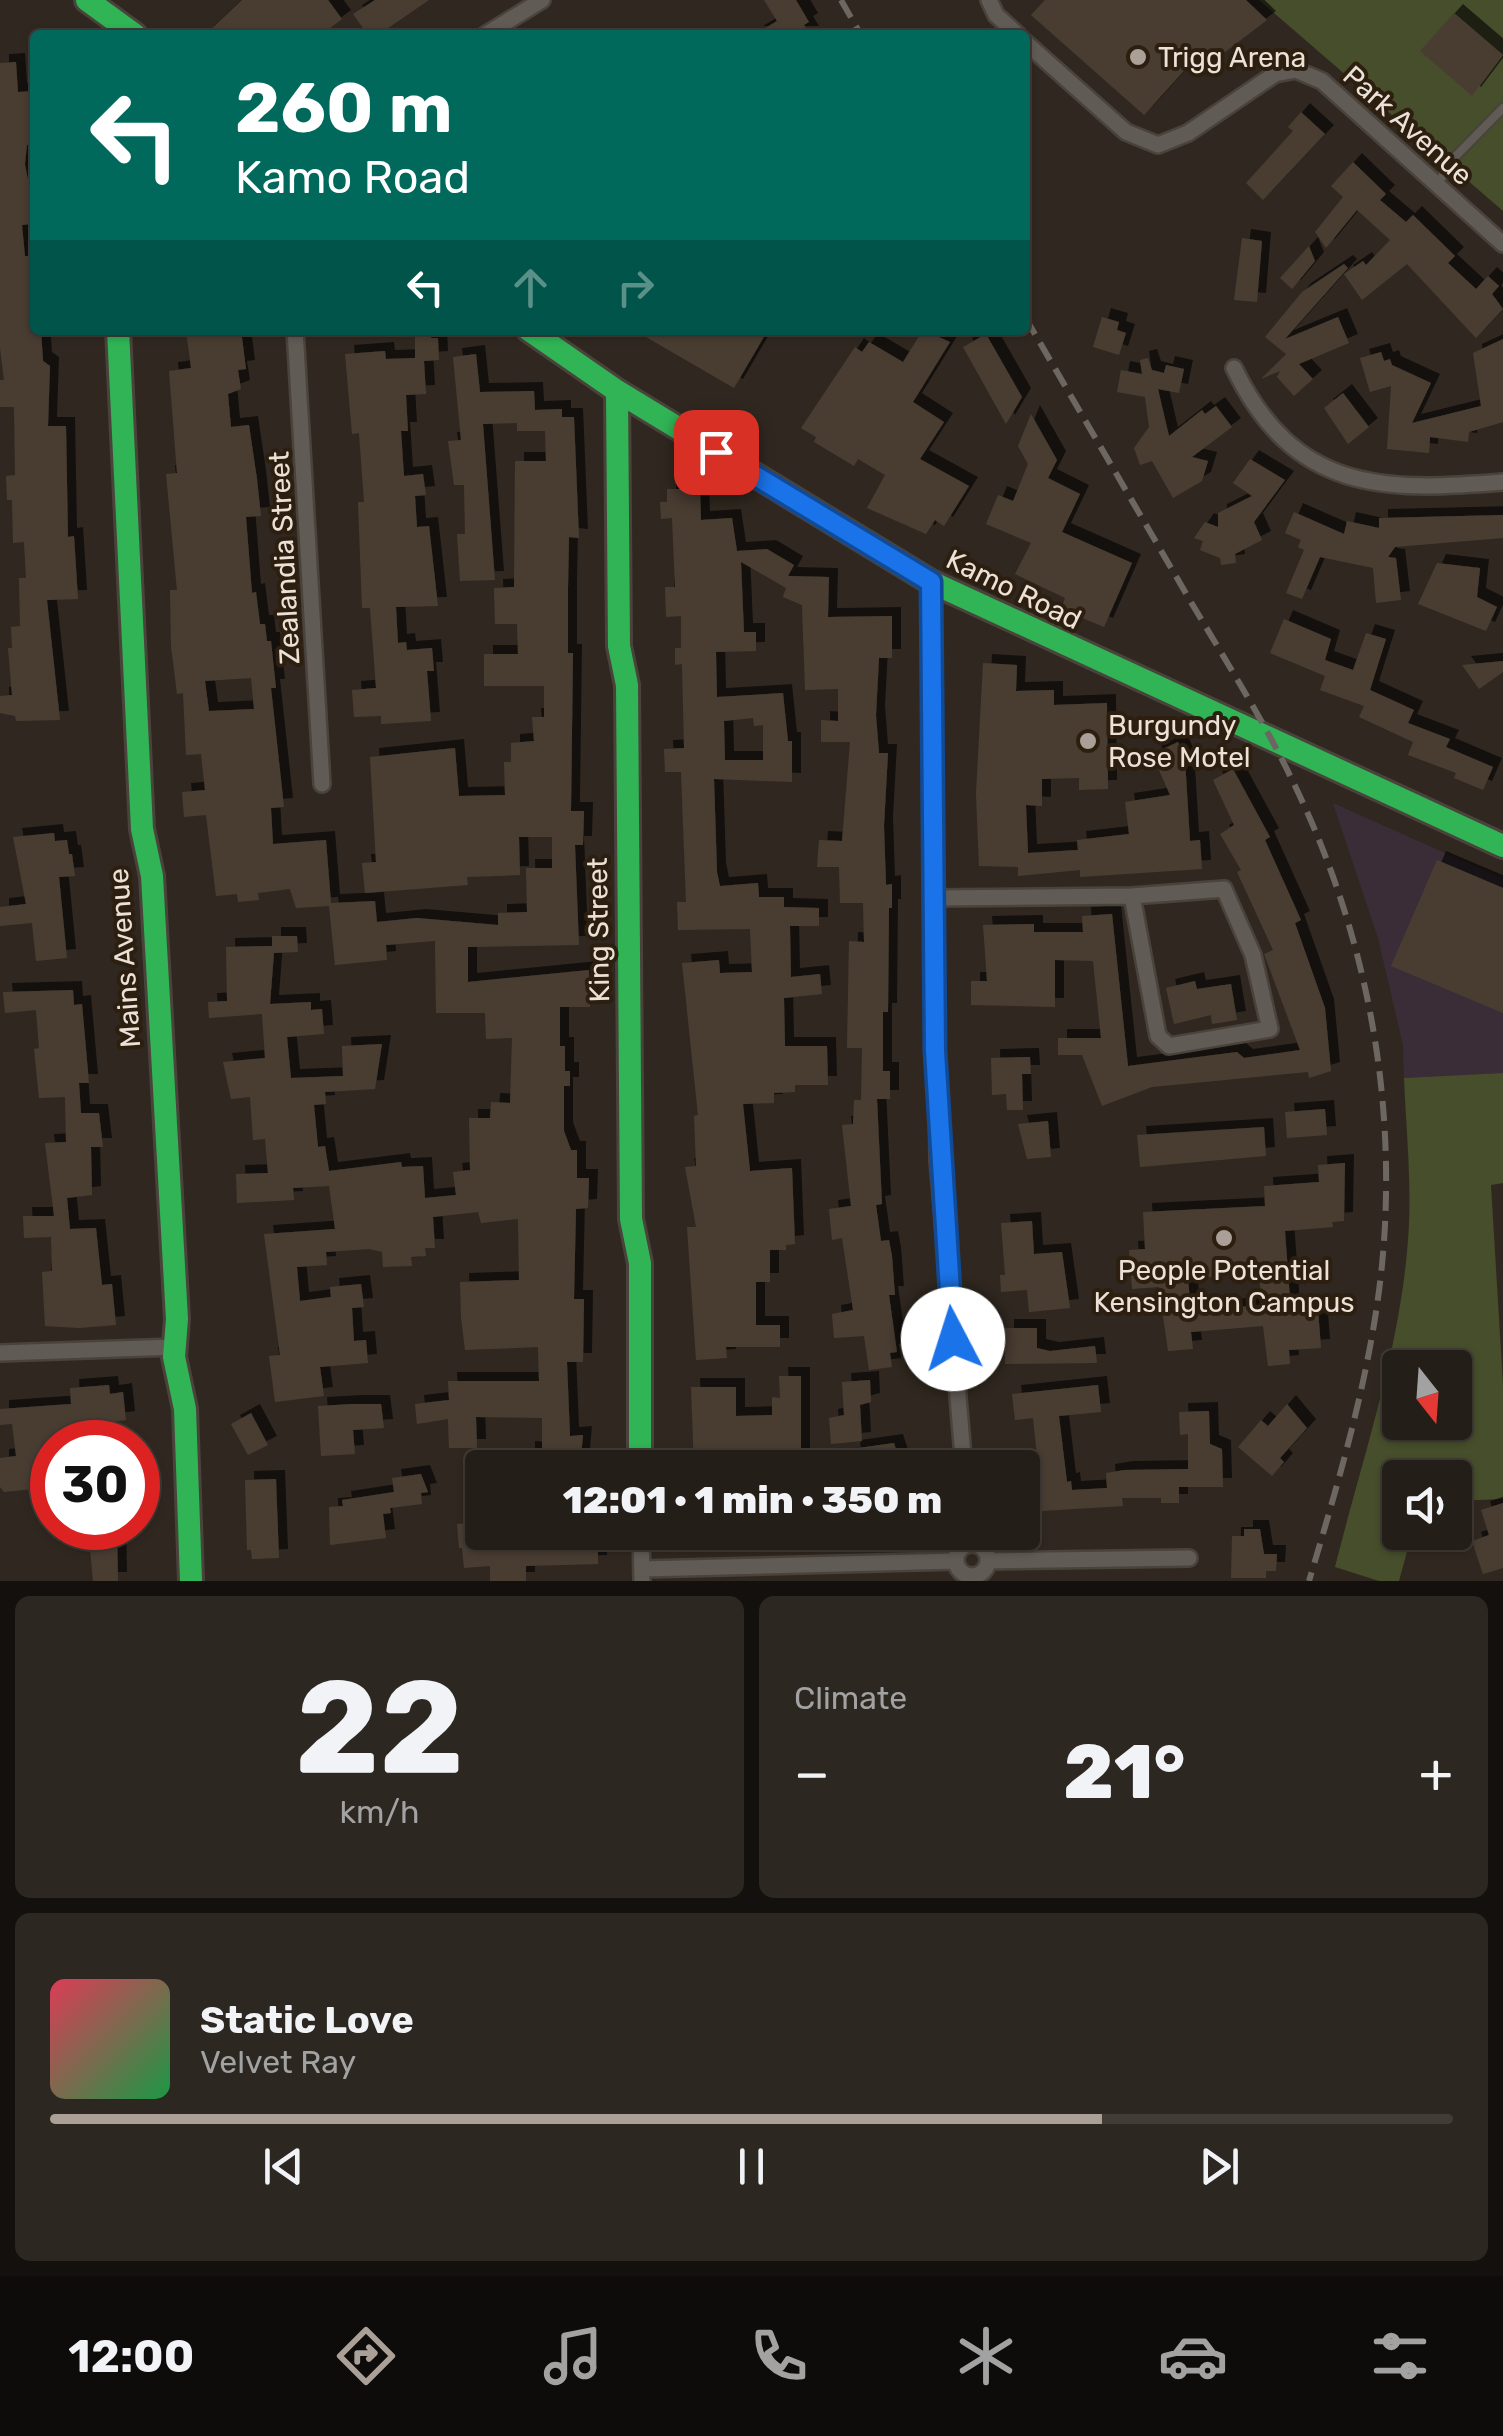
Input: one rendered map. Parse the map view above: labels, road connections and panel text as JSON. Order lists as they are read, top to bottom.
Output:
{
  "streets": {
    "street": [
      "Park Avenue",
      "Zealandia Street",
      "Kamo Road",
      "King Street",
      "Mains Avenue"
    ]
  },
  "crossings": [
    ["Kamo Road", "King Street"]
  ],
  "places": ["Trigg Arena", "Burgundy Rose Motel", "People Potential Kensington Campus"],
  "north": "bottom",
  "page": {
    "turn": ["260 m", "Kamo Road"],
    "limit": "30",
    "trip": "12:01 · 1 min · 350 m",
    "tile": [
      ["22", "km/h"],
      "Climate"
    ],
    "heat": ["−", "21°", "+"],
    "song": ["Static Love", "Velvet Ray"],
    "tabs": "12:00"
  }
}
